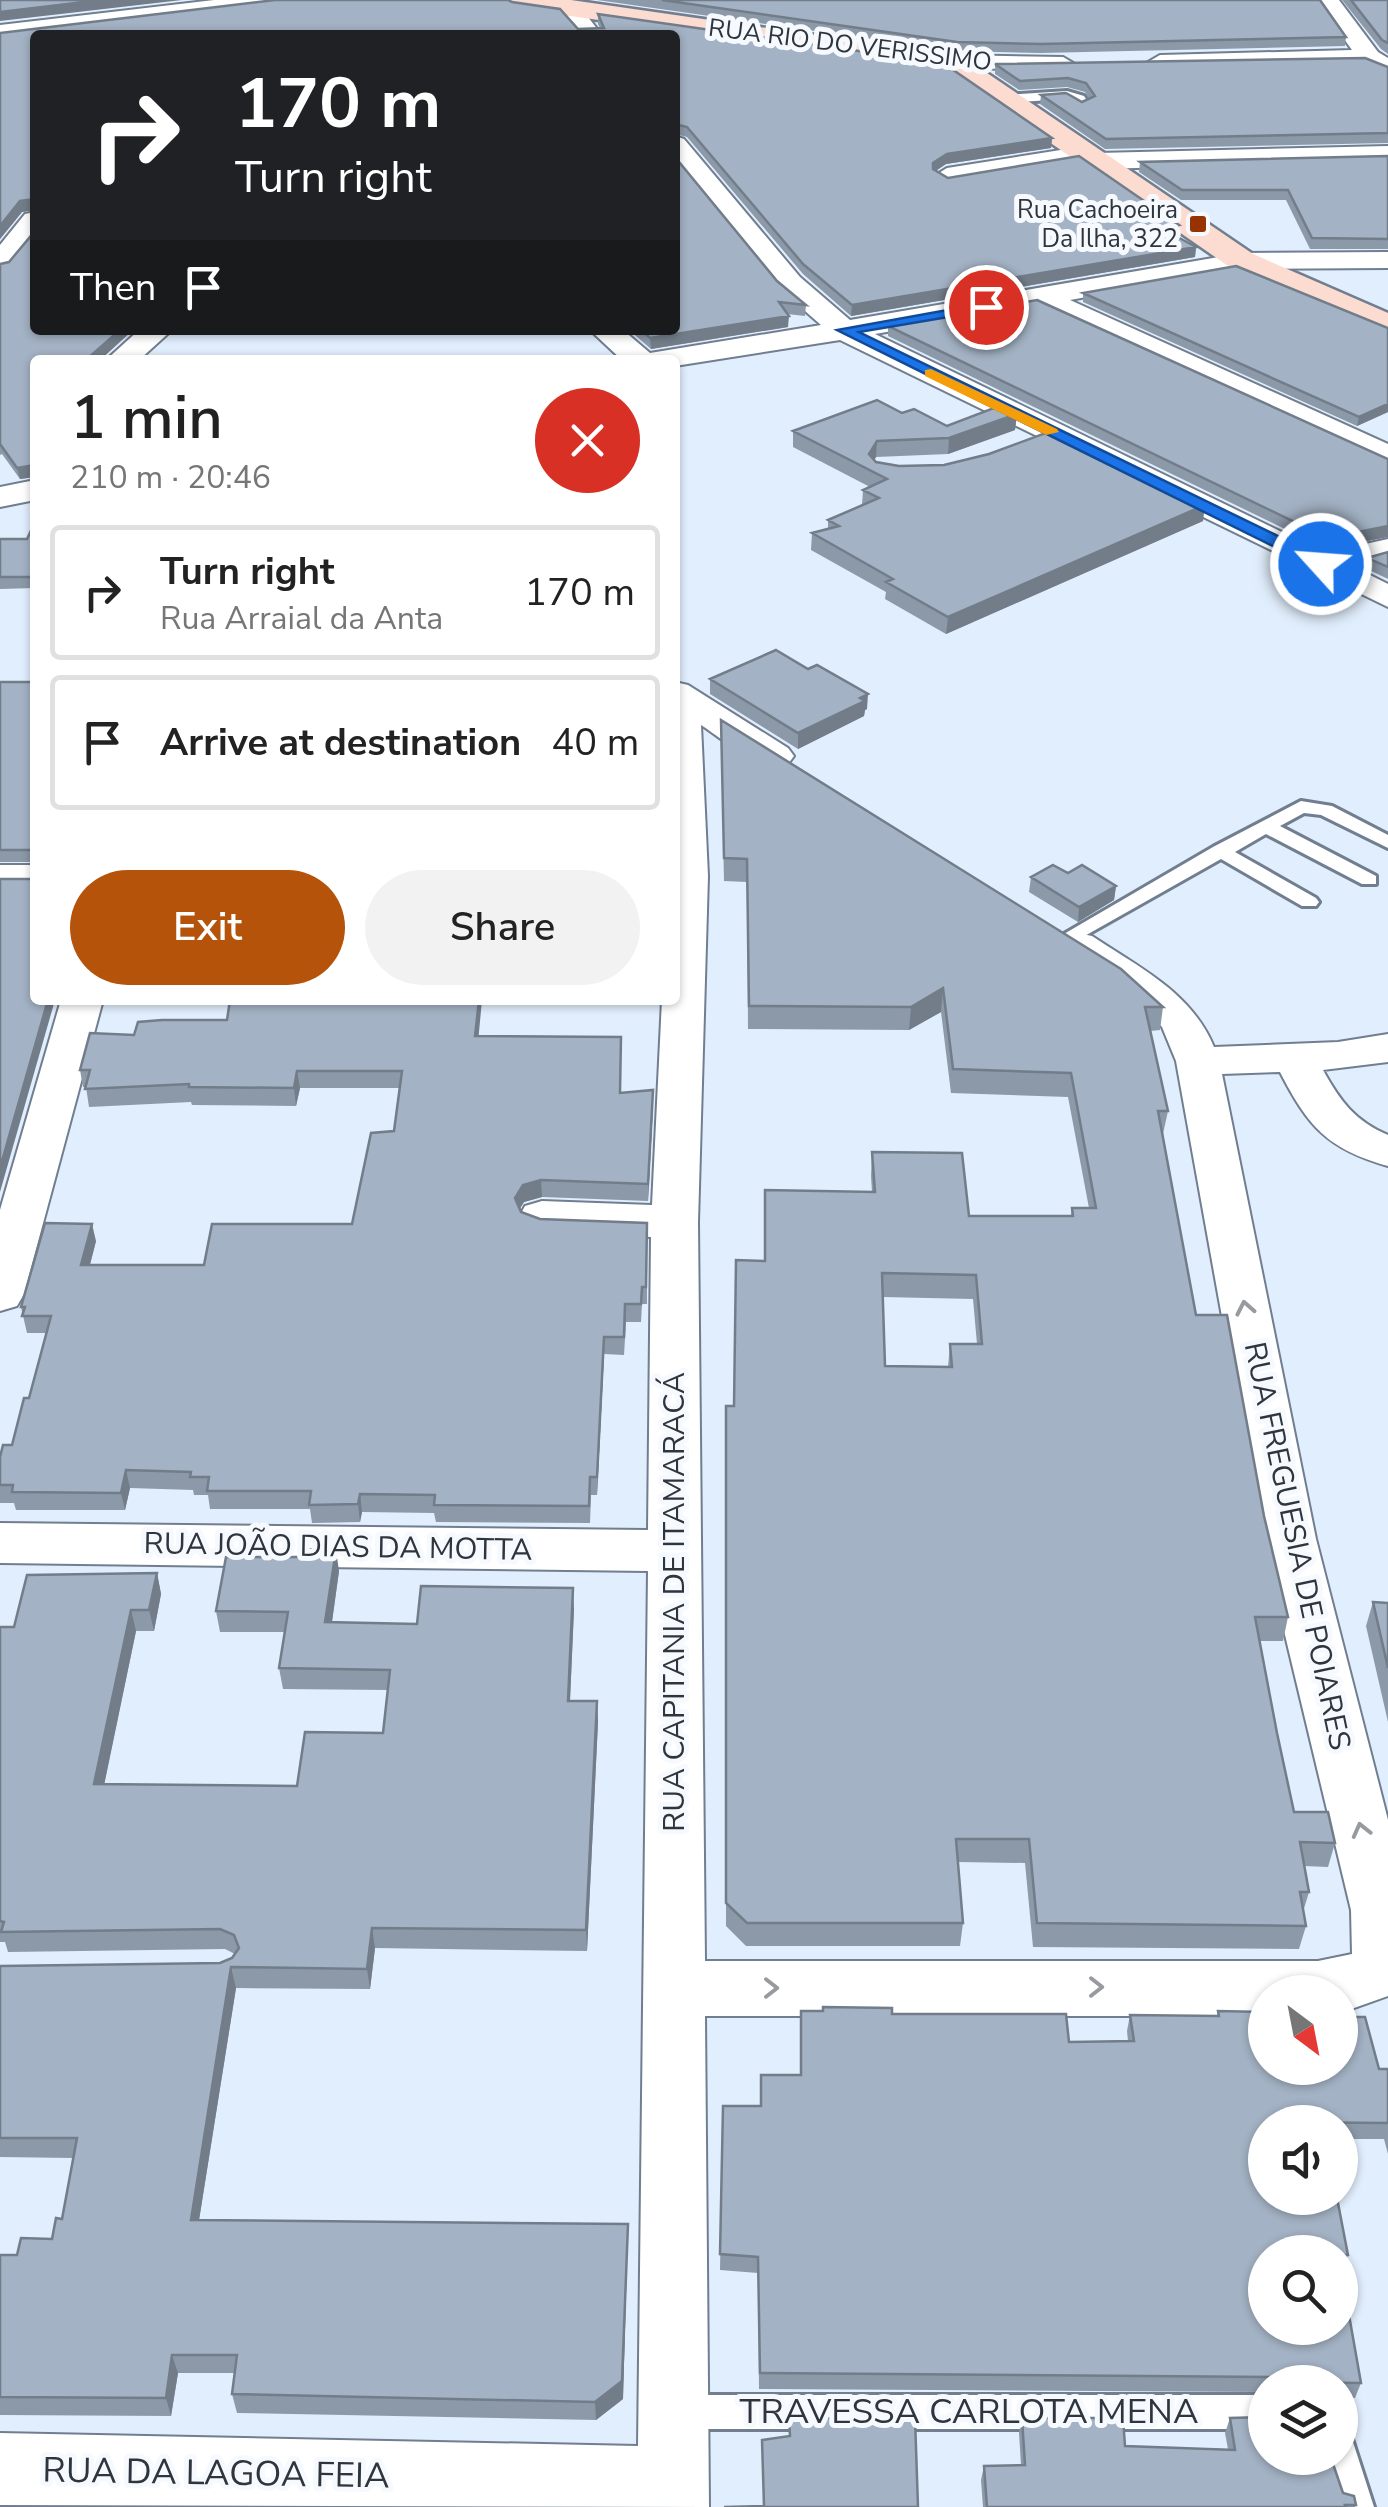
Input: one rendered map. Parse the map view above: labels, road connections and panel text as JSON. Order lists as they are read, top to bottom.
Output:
{
  "streets": {
    "street": [
      "RUA RIO DO VERISSIMO",
      "RUA FREGUESIA DE POIARES",
      "RUA JOÃO DIAS DA MOTTA",
      "RUA CAPITANIA DE ITAMARACÁ",
      "RUA DA LAGOA FEIA"
    ],
    "lane": ["TRAVESSA CARLOTA MENA"]
  },
  "crossings": [
    ["RUA FREGUESIA DE POIARES", "RUA CAPITANIA DE ITAMARACÁ"],
    ["RUA JOÃO DIAS DA MOTTA", "RUA CAPITANIA DE ITAMARACÁ"],
    ["RUA CAPITANIA DE ITAMARACÁ", "TRAVESSA CARLOTA MENA"],
    ["RUA CAPITANIA DE ITAMARACÁ", "RUA DA LAGOA FEIA"]
  ],
  "places": {
    "transit": ["Rua Cachoeira Da Ilha, 322"]
  },
  "north": "bottom right",
  "page": {
    "turn": ["170 m", "Turn right"],
    "then": "Then",
    "heading": ["1 min", "210 m · 20:46"],
    "list": [
      {
        "name": "Turn right",
        "note": "Rua Arraial da Anta",
        "value": "170 m"
      },
      {
        "name": "Arrive at destination",
        "value": "40 m"
      }
    ],
    "buttons": ["Exit", "Share"]
  }
}
